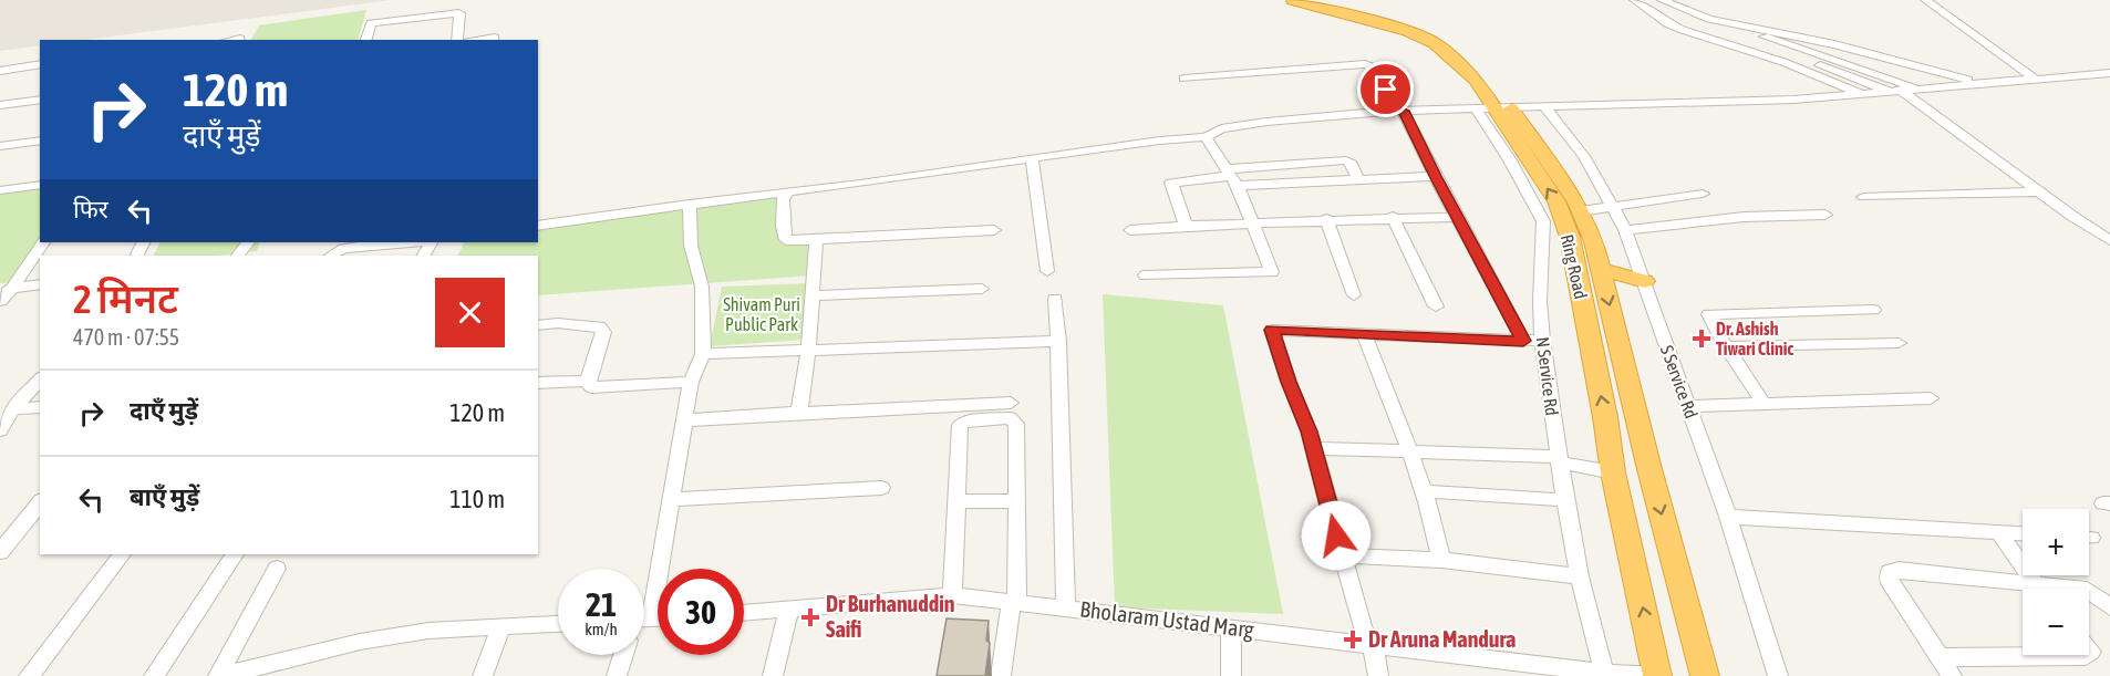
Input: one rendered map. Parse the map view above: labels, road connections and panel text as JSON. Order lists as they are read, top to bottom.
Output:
{
  "streets": {
    "highway": ["Ring Road"],
    "street": ["N Service Rd", "S Service Rd", "Bholaram Ustad Marg"]
  },
  "crossings": [
    ["Ring Road", "N Service Rd"],
    ["Ring Road", "Bholaram Ustad Marg"],
    ["N Service Rd", "Bholaram Ustad Marg"]
  ],
  "parks": ["Shivam Puri Public Park"],
  "places": {
    "health": ["Dr. Ashish Tiwari Clinic", "Dr Burhanuddin Saifi", "Dr Aruna Mandura"]
  },
  "page": {
    "turn": ["120 m", "दाएँ मुड़ें"],
    "then": "फिर",
    "heading": ["2 मिनट", "470 m · 07:55"],
    "list": [
      {
        "name": "दाएँ मुड़ें",
        "value": "120 m"
      },
      {
        "name": "बाएँ मुड़ें",
        "value": "110 m"
      }
    ],
    "map_buttons": ["+", "−"],
    "speed": "21 km/h",
    "limit": "30"
  }
}
